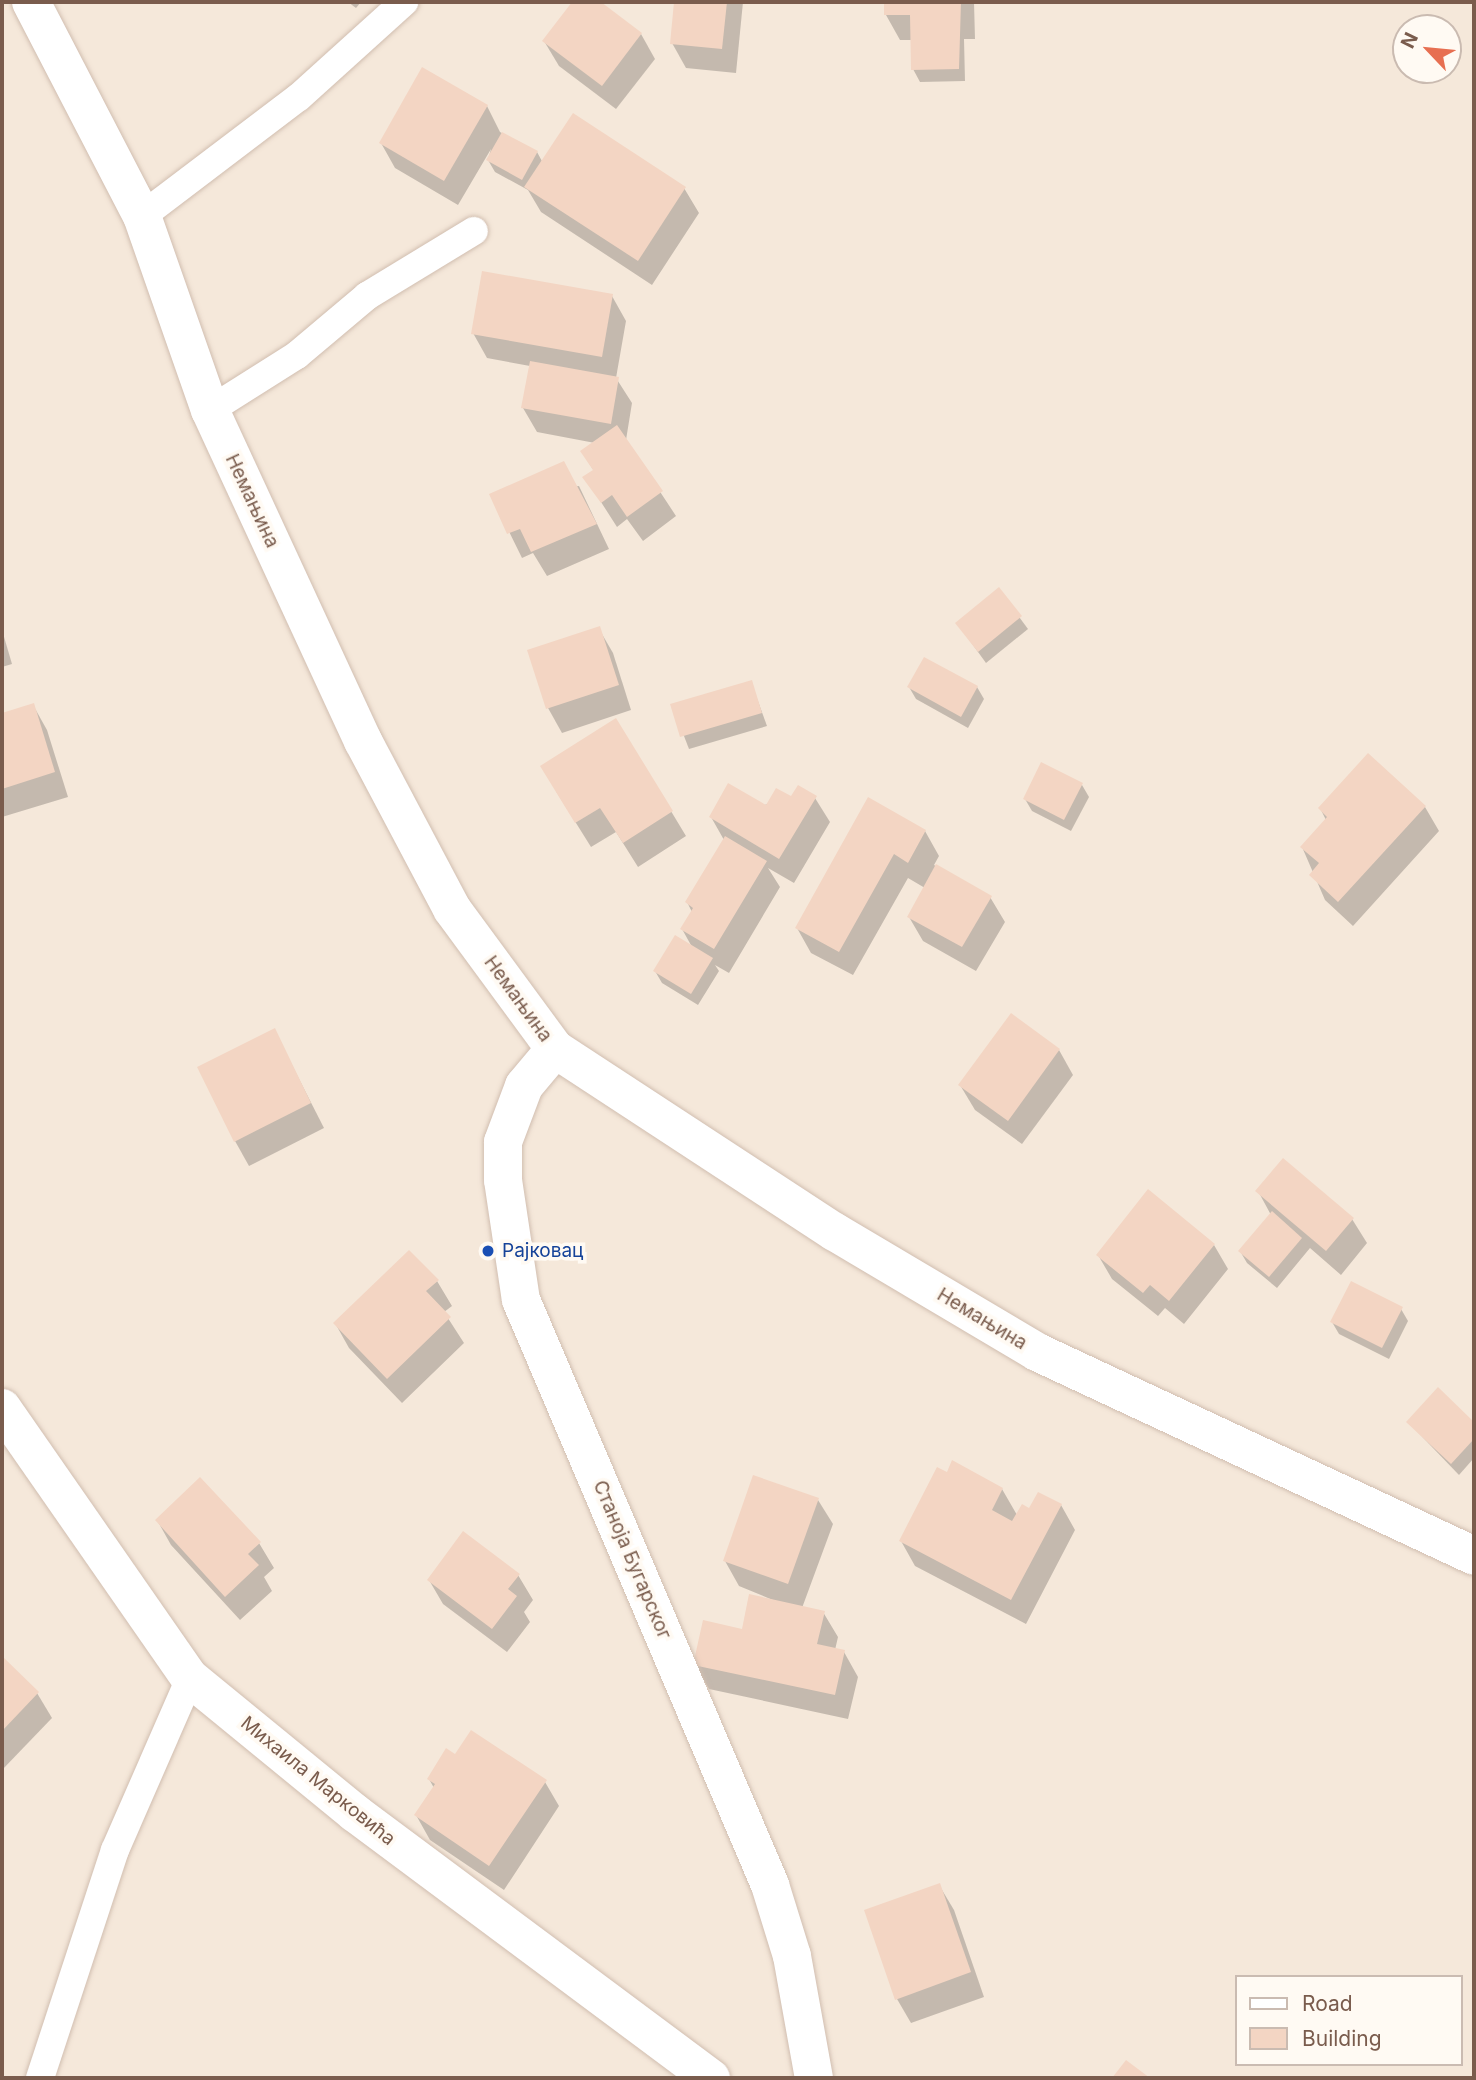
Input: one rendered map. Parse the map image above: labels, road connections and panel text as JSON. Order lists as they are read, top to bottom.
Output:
{
  "streets": {
    "street": ["Немањина", "Станоја Бугарског", "Михаила Марковића"]
  },
  "crossings": [
    ["Немањина", "Станоја Бугарског"]
  ],
  "places": ["Рајковац"],
  "legend": ["Road", "Building"],
  "north": "top left"
}
